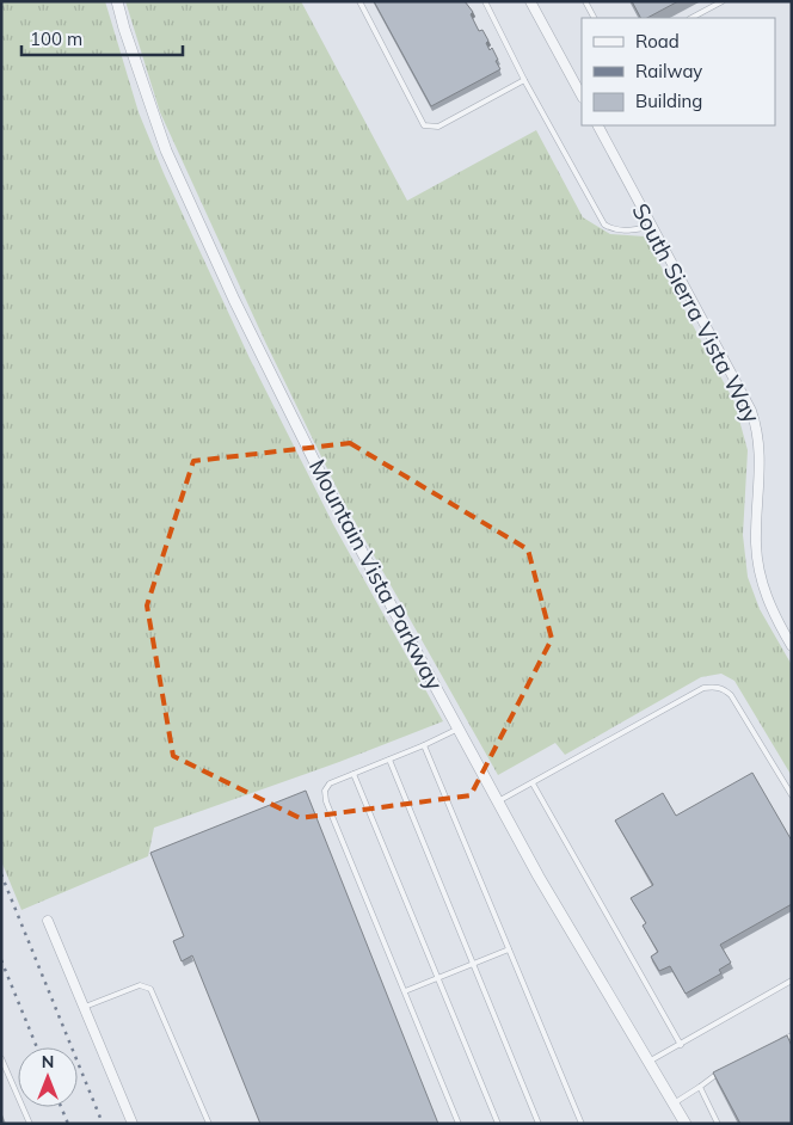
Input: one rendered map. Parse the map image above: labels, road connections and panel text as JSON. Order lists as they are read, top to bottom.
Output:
{
  "streets": {
    "street": ["South Sierra Vista Way", "Mountain Vista Parkway"]
  },
  "legend": ["Road", "Railway", "Building"],
  "scale_bar": "100 m",
  "north": "top"
}
